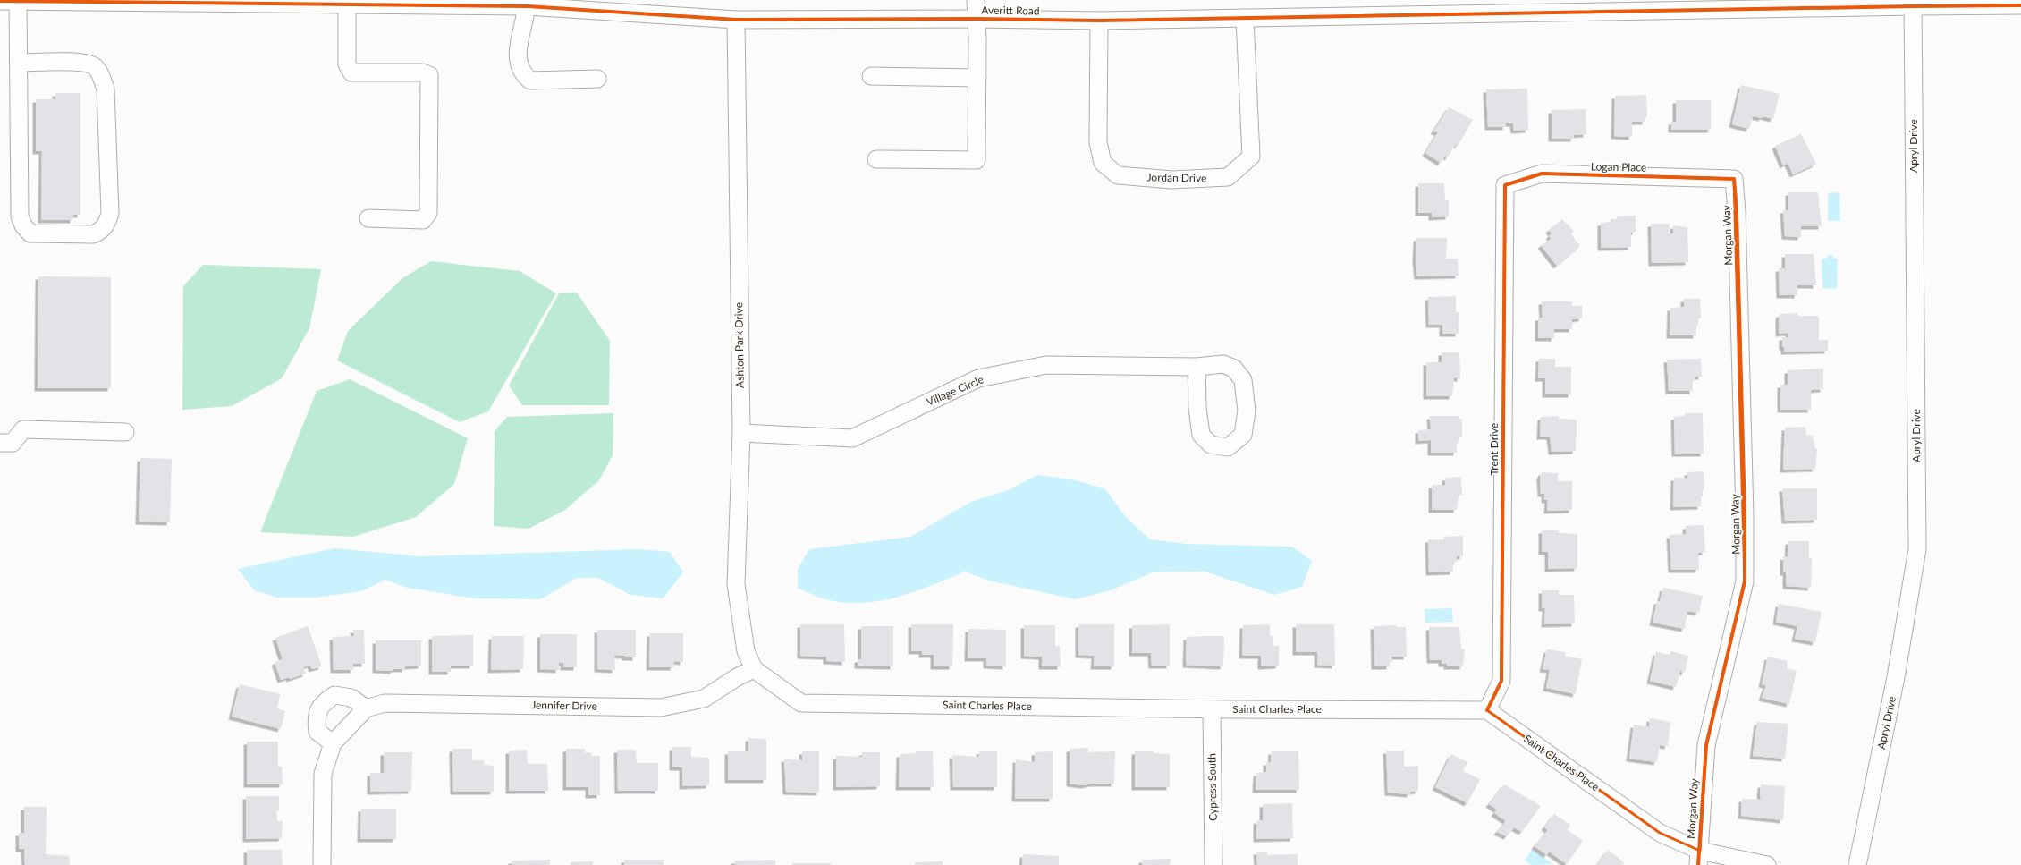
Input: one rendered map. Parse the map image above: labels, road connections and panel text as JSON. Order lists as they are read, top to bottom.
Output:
{
  "streets": {
    "street": [
      "Averitt Road",
      "Apryl Drive",
      "Logan Place",
      "Jordan Drive",
      "Morgan Way",
      "Ashton Park Drive",
      "Village Circle",
      "Trent Drive",
      "Jennifer Drive",
      "Saint Charles Place",
      "Cypress South"
    ]
  },
  "crossings": [
    ["Averitt Road", "Apryl Drive"],
    ["Averitt Road", "Jordan Drive"],
    ["Averitt Road", "Ashton Park Drive"],
    ["Logan Place", "Morgan Way"],
    ["Logan Place", "Trent Drive"],
    ["Morgan Way", "Saint Charles Place"],
    ["Ashton Park Drive", "Village Circle"],
    ["Ashton Park Drive", "Jennifer Drive"],
    ["Ashton Park Drive", "Saint Charles Place"],
    ["Trent Drive", "Saint Charles Place"],
    ["Jennifer Drive", "Saint Charles Place"],
    ["Saint Charles Place", "Cypress South"]
  ]
}
